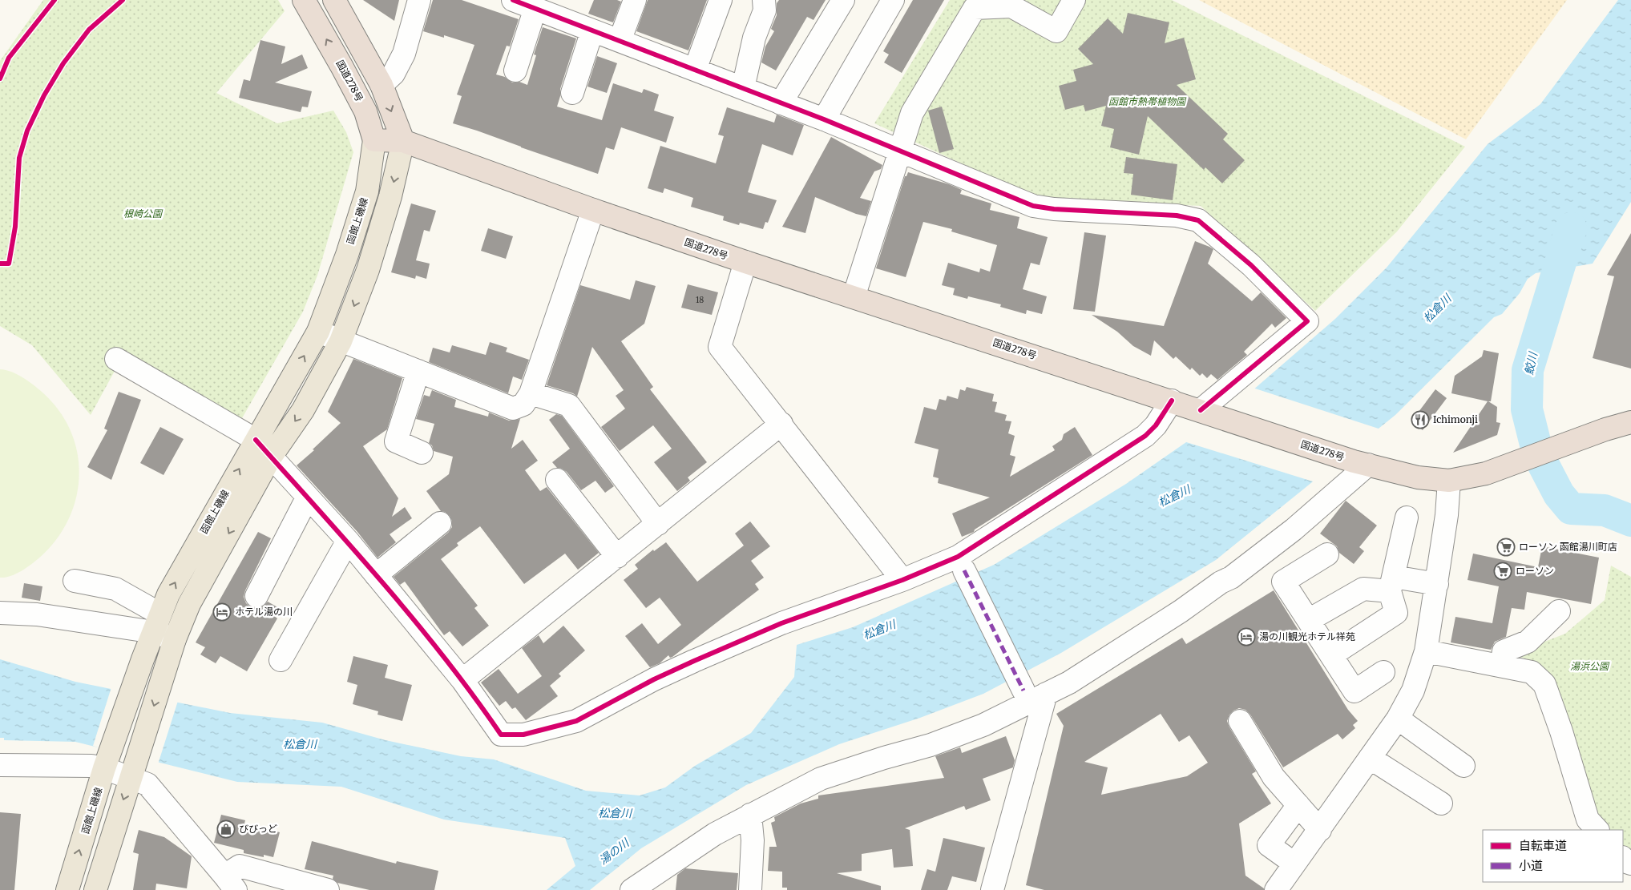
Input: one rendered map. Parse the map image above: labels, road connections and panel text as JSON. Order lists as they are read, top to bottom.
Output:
{
  "streets": {
    "highway": ["国道278号"],
    "main road": ["函館上磯線"]
  },
  "crossings": [
    ["国道278号", "函館上磯線"]
  ],
  "water": ["松倉川", "鮫川", "湯の川"],
  "parks": ["函館市熱帯植物園", "根崎公園", "湯浜公園"],
  "places": {
    "restaurant": ["Ichimonji"],
    "supermarket": ["ローソン 函館湯川町店", "ローソン"],
    "hotel": ["ホテル湯の川", "湯の川観光ホテル祥苑"],
    "shop": ["びびっど"]
  },
  "house_numbers": ["18"],
  "legend": ["自転車道", "小道"]
}
